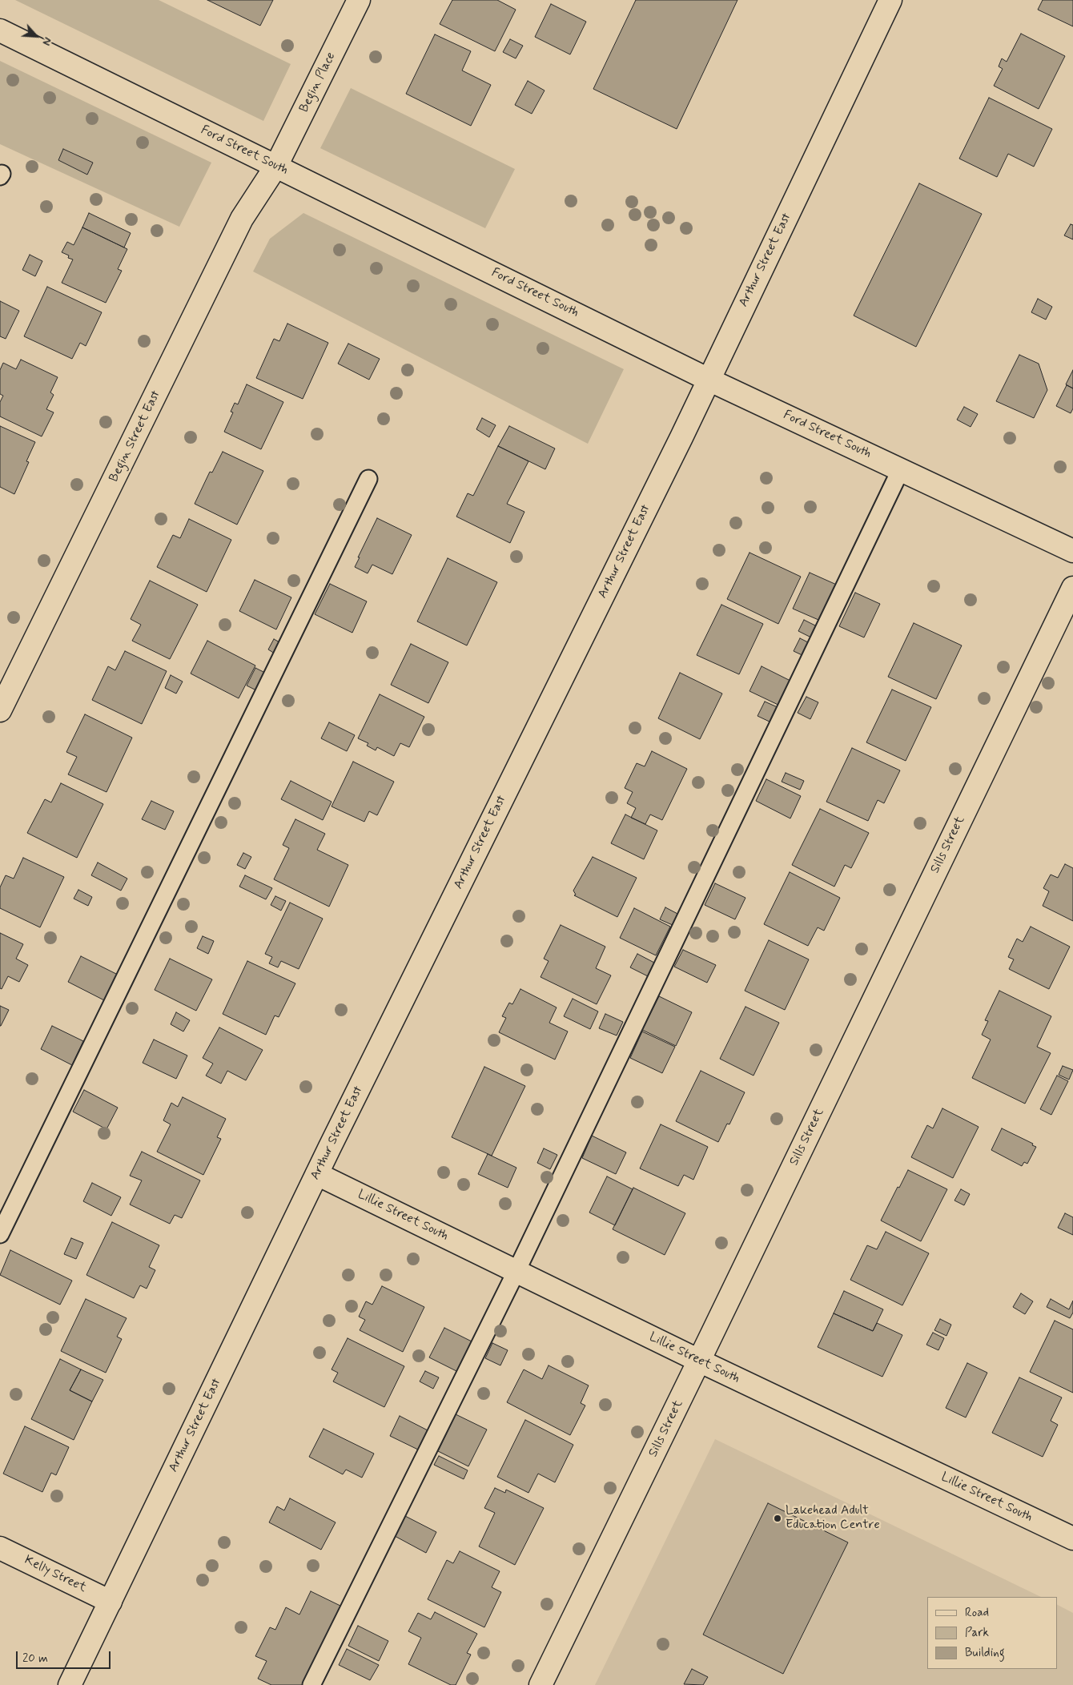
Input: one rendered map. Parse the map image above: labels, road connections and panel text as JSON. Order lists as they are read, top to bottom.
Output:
{
  "streets": {
    "street": [
      "Begin Place",
      "Ford Street South",
      "Arthur Street East",
      "Begin Street East",
      "Sills Street",
      "Lillie Street South",
      "Kelly Street"
    ]
  },
  "crossings": [
    ["Begin Place", "Ford Street South"],
    ["Begin Place", "Begin Street East"],
    ["Ford Street South", "Arthur Street East"],
    ["Ford Street South", "Begin Street East"],
    ["Arthur Street East", "Lillie Street South"],
    ["Arthur Street East", "Kelly Street"],
    ["Sills Street", "Lillie Street South"]
  ],
  "places": ["Lakehead Adult Education Centre"],
  "legend": ["Road", "Park", "Building"],
  "scale_bar": "20 m",
  "north": "bottom right"
}
